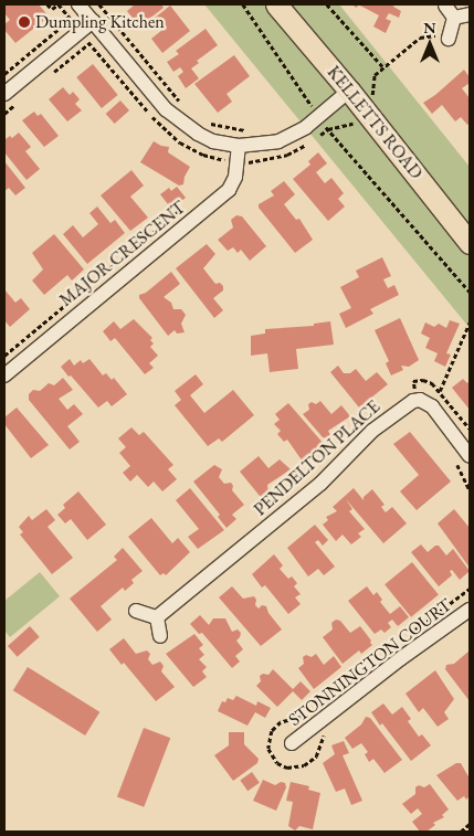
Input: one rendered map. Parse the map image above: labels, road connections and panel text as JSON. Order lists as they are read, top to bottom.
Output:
{
  "streets": {
    "main road": ["KELLETTS ROAD"],
    "street": ["MAJOR CRESCENT", "PENDELTON PLACE", "STONNINGTON COURT"]
  },
  "places": ["Dumpling Kitchen"],
  "north": "top"
}
